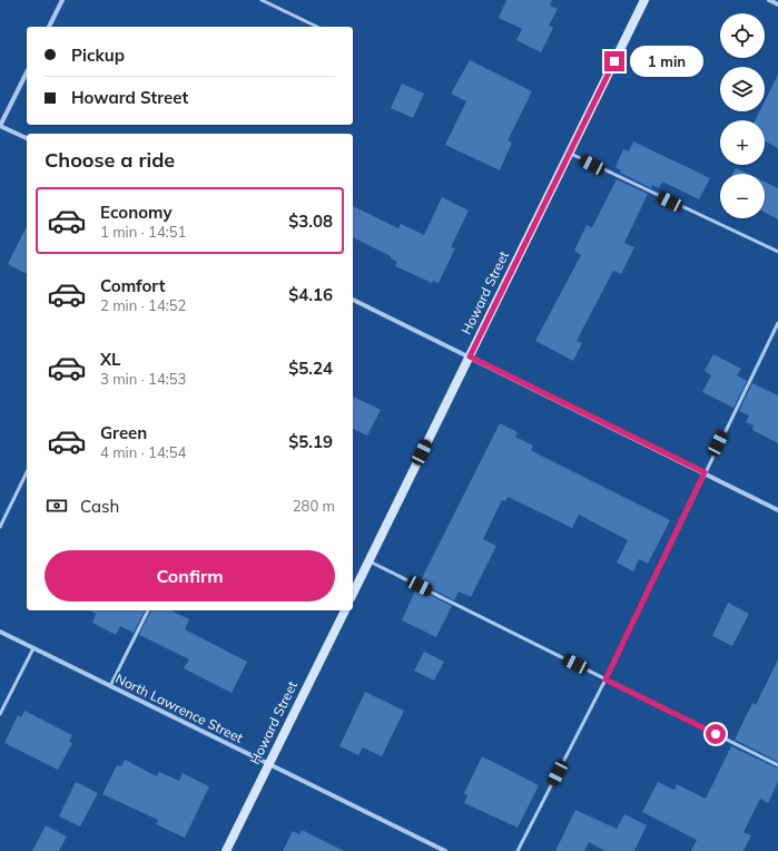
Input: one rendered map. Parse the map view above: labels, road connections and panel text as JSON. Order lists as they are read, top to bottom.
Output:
{
  "streets": {
    "street": ["Howard Street", "North Lawrence Street"]
  },
  "crossings": [
    ["Howard Street", "North Lawrence Street"]
  ],
  "page": {
    "map_buttons": ["+", "−"],
    "banner": ["Pickup", "Howard Street"],
    "bubble": "1 min",
    "heading": "Choose a ride",
    "list": [
      {
        "name": "Economy",
        "note": "1 min · 14:51",
        "value": "$3.08"
      },
      {
        "name": "Comfort",
        "note": "2 min · 14:52",
        "value": "$4.16"
      },
      {
        "name": "XL",
        "note": "3 min · 14:53",
        "value": "$5.24"
      },
      {
        "name": "Green",
        "note": "4 min · 14:54",
        "value": "$5.19"
      }
    ],
    "pay": ["Cash", "280 m"],
    "buttons": "Confirm"
  }
}
